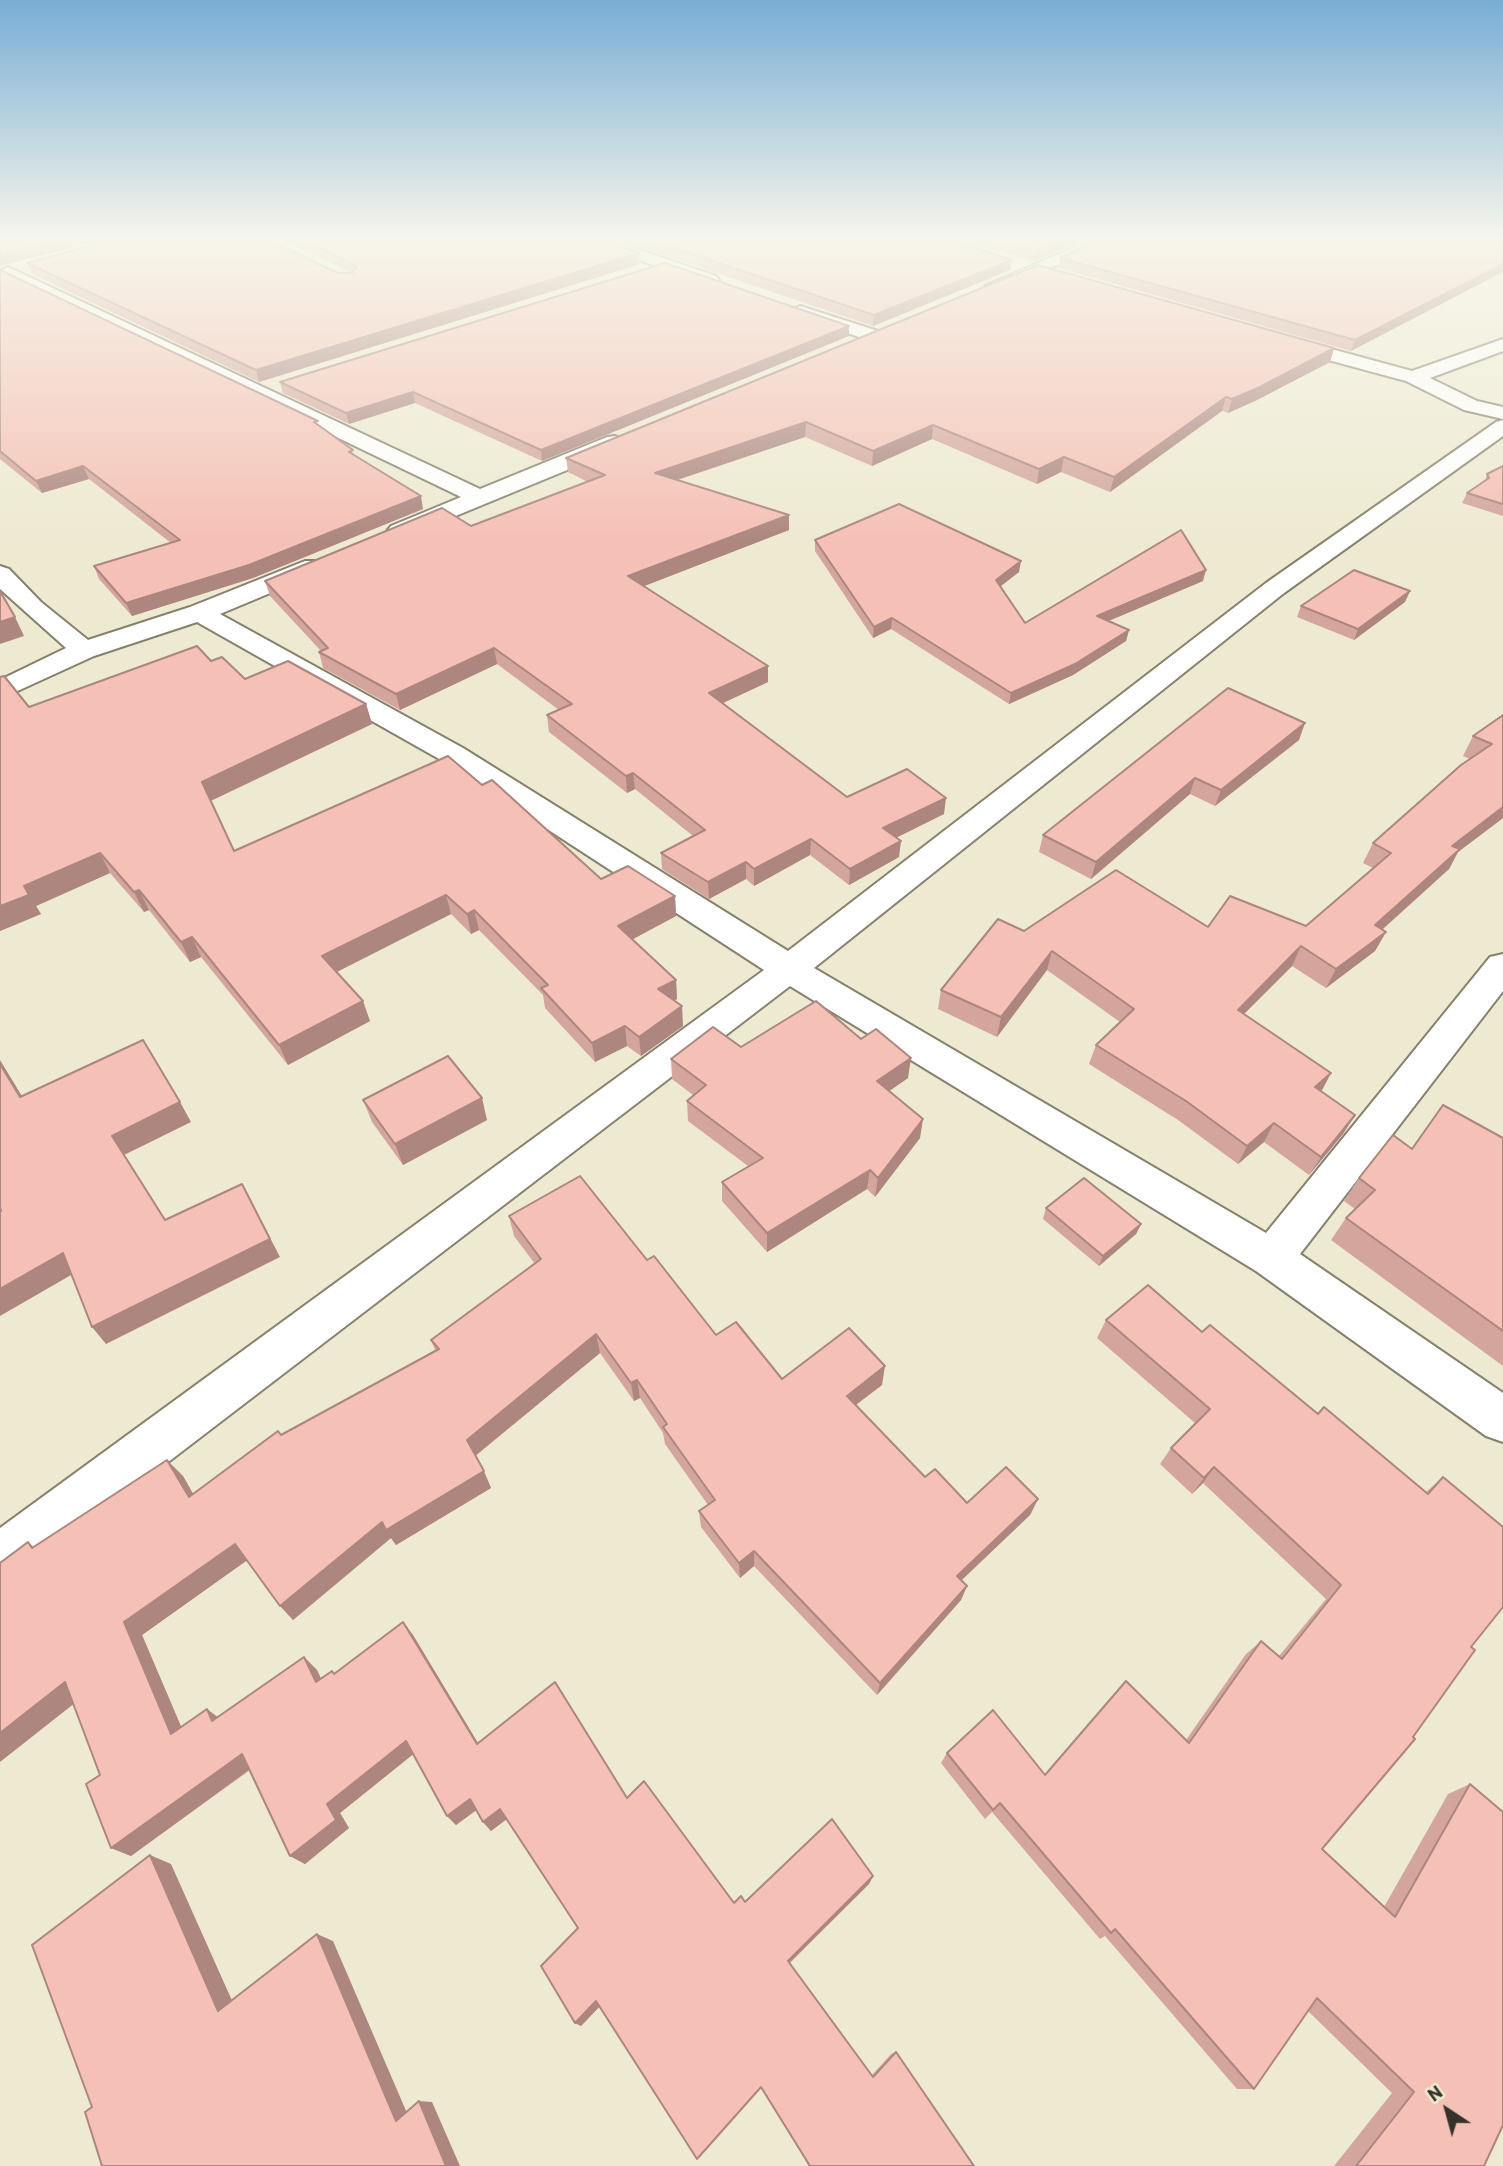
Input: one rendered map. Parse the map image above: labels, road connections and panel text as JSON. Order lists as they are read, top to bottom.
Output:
{
  "north": "top left"
}
